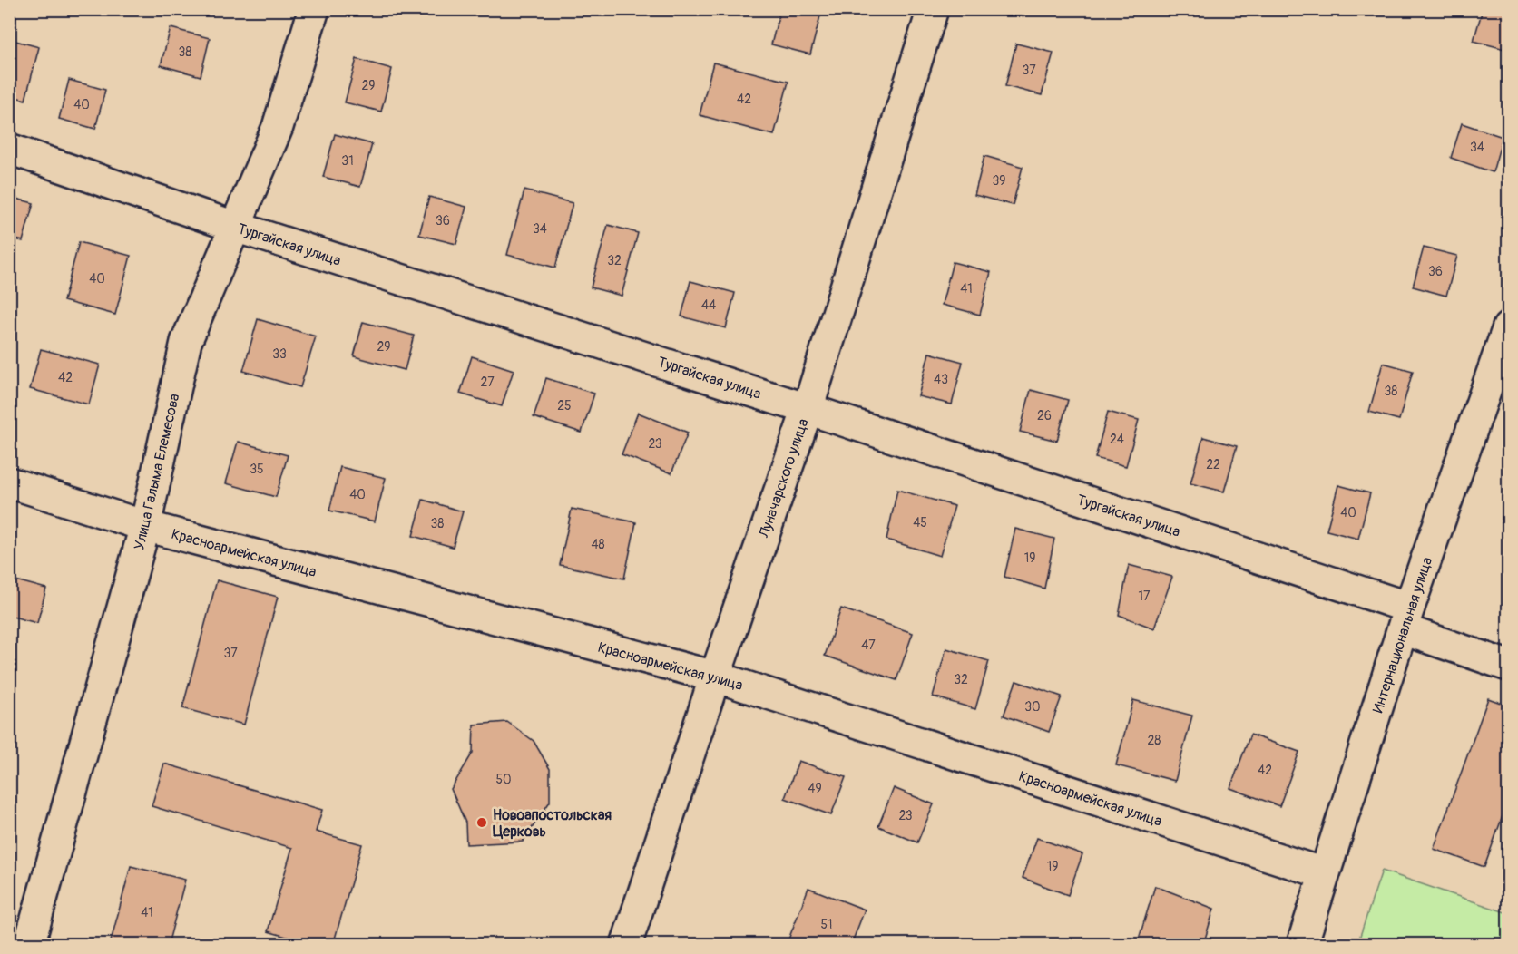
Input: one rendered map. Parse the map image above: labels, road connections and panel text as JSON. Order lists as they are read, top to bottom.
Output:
{
  "streets": {
    "street": [
      "Тургайская улица",
      "Улица Галыма Елемесова",
      "Луначарского улица",
      "Красноармейская улица",
      "Интернациональная улица"
    ]
  },
  "crossings": [
    ["Тургайская улица", "Улица Галыма Елемесова"],
    ["Тургайская улица", "Луначарского улица"],
    ["Тургайская улица", "Интернациональная улица"],
    ["Улица Галыма Елемесова", "Красноармейская улица"],
    ["Луначарского улица", "Красноармейская улица"],
    ["Красноармейская улица", "Интернациональная улица"]
  ],
  "places": ["Новоапостольская Церковь"],
  "house_numbers": [
    "38",
    "37",
    "29",
    "42",
    "40",
    "34",
    "31",
    "39",
    "36",
    "34",
    "32",
    "36",
    "40",
    "41",
    "44",
    "29",
    "33",
    "42",
    "43",
    "27",
    "38",
    "25",
    "26",
    "24",
    "23",
    "22",
    "35",
    "40",
    "40",
    "45",
    "38",
    "48",
    "19",
    "17",
    "47",
    "37",
    "32",
    "30",
    "28",
    "42",
    "50",
    "49",
    "23",
    "19",
    "41",
    "51"
  ]
}
